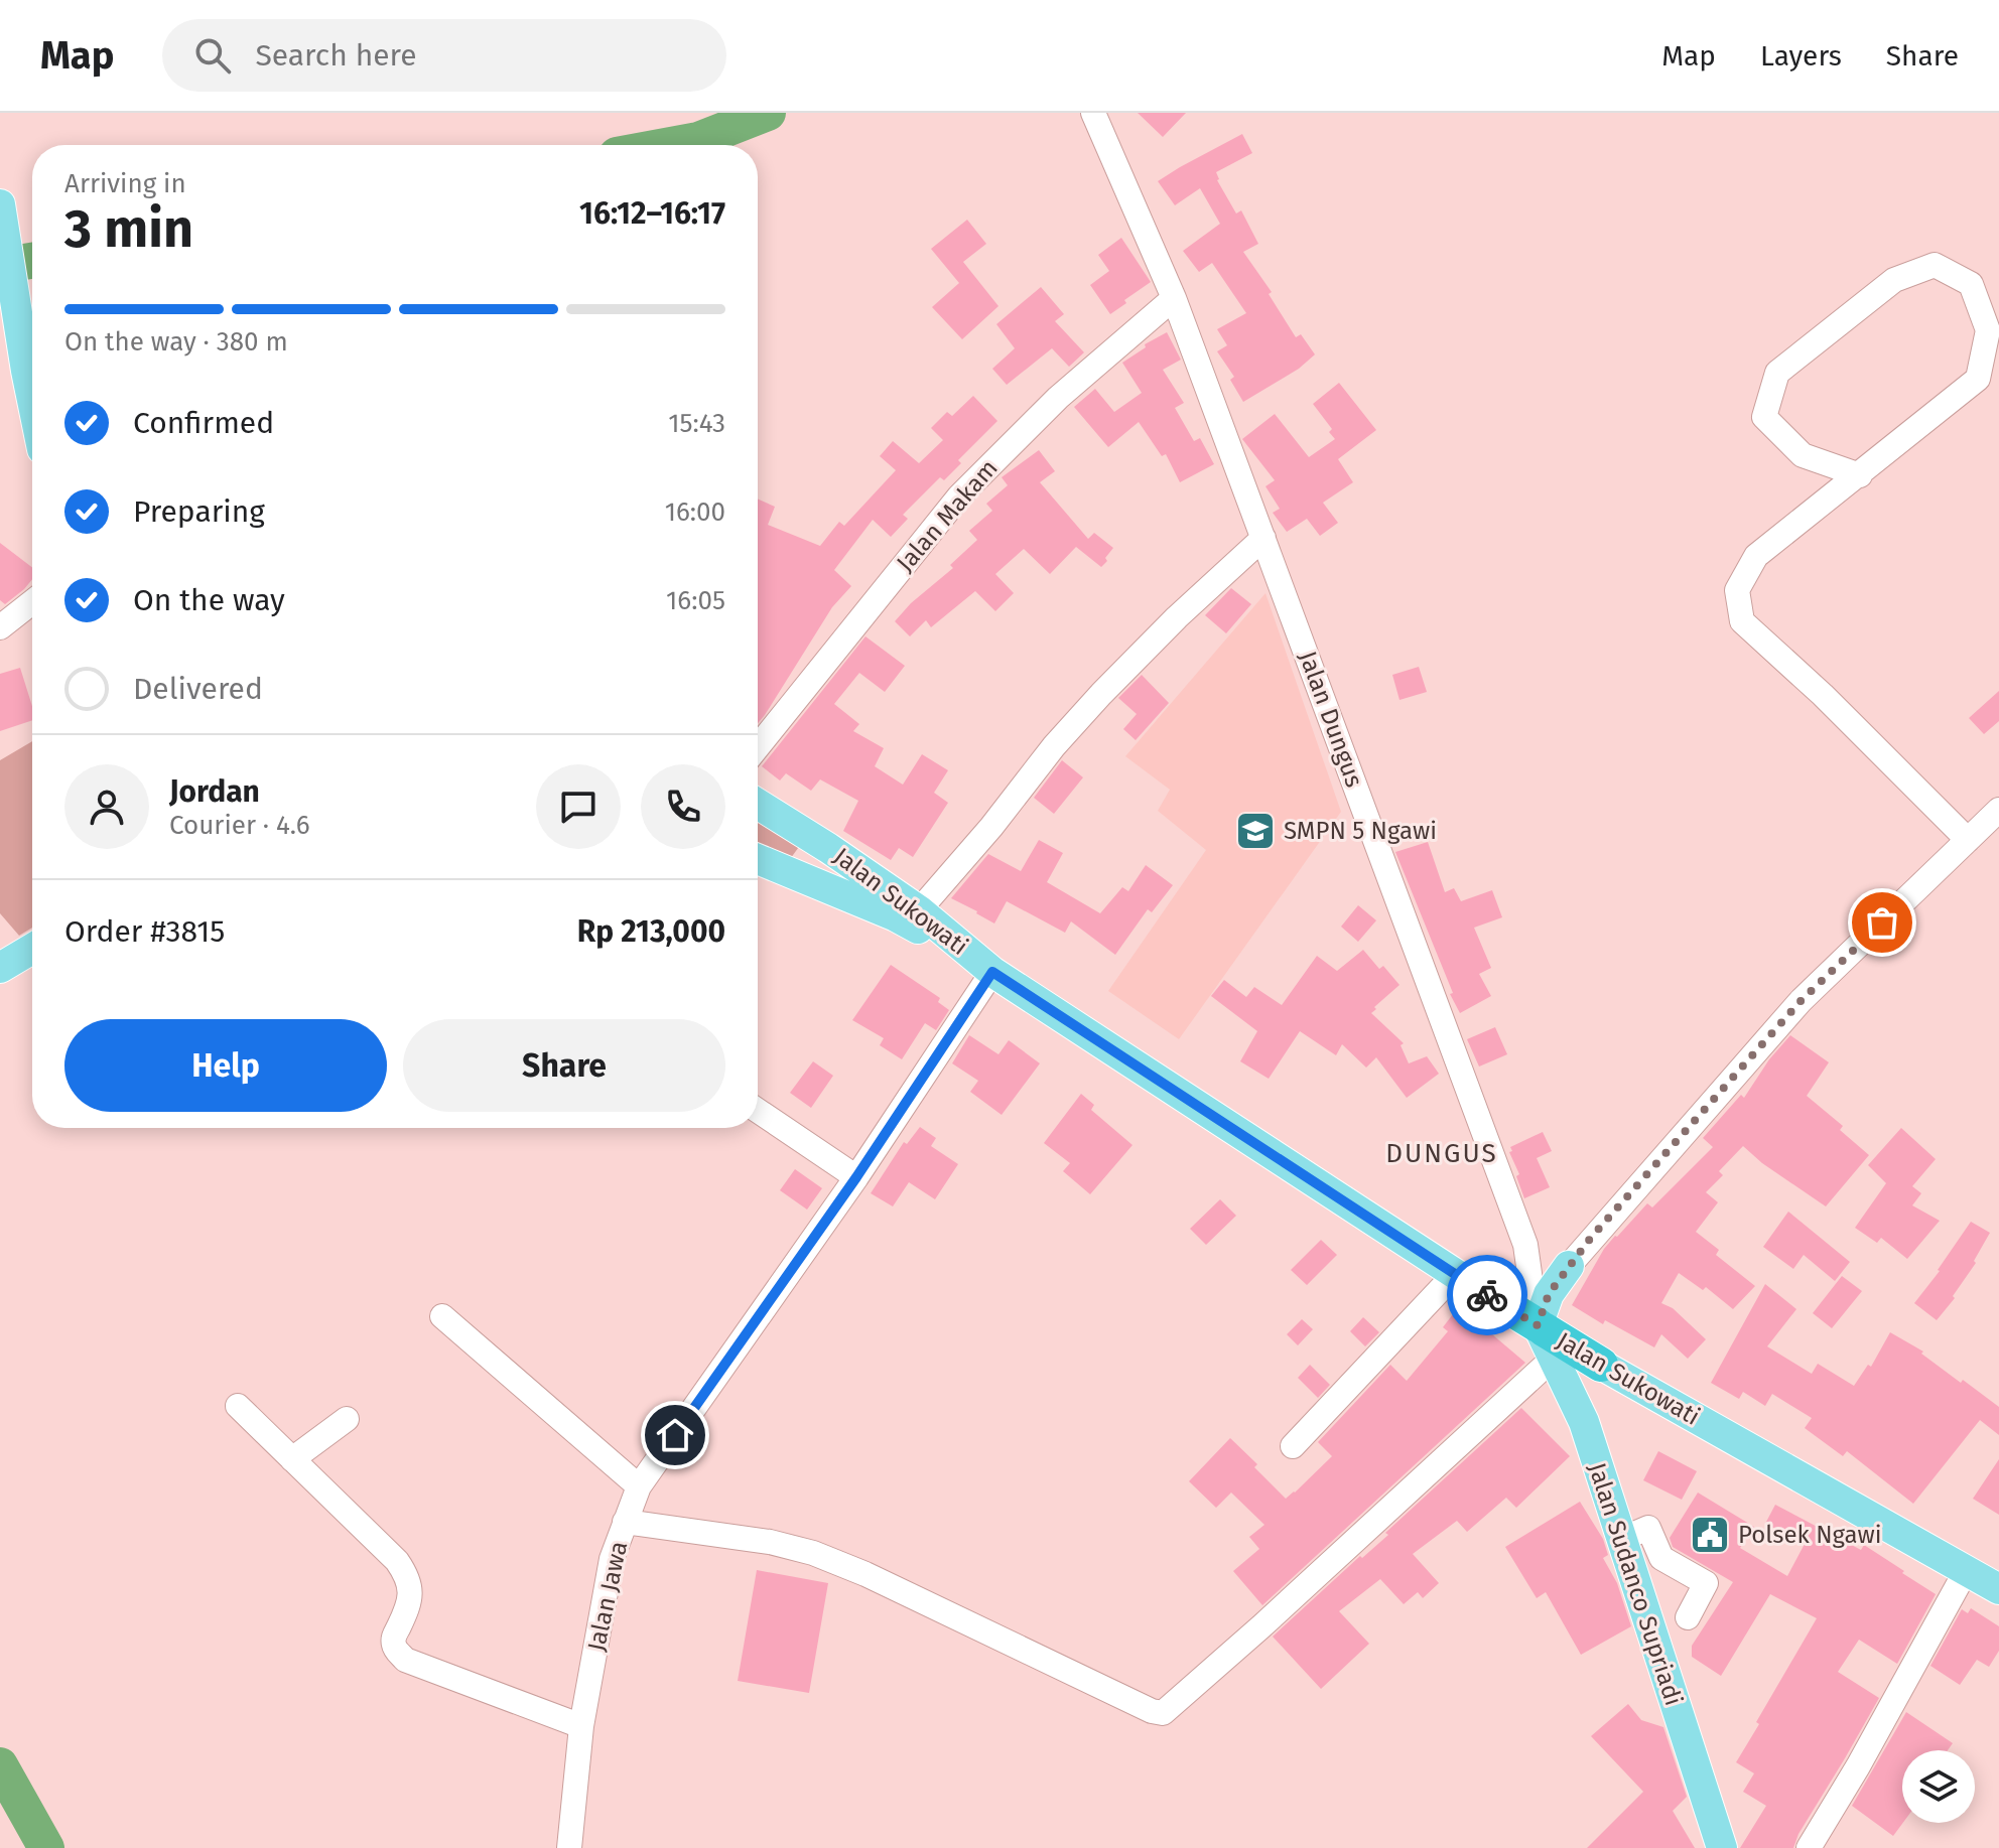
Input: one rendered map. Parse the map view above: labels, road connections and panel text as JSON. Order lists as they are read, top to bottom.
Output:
{
  "streets": {
    "highway": ["Jalan Sukowati"],
    "main road": ["Jalan Sudanco Supriadi"],
    "street": ["Jalan Makam", "Jalan Dungus", "Jalan Jawa"]
  },
  "crossings": [
    ["Jalan Makam", "Jalan Dungus"],
    ["Jalan Dungus", "Jalan Sukowati"],
    ["Jalan Dungus", "Jalan Sudanco Supriadi"],
    ["Jalan Sukowati", "Jalan Sudanco Supriadi"],
    ["Jalan Sukowati", "Jalan Jawa"]
  ],
  "districts": ["DUNGUS"],
  "places": {
    "school or university": ["SMPN 5 Ngawi"],
    "public building": ["Polsek Ngawi"]
  },
  "page": {
    "header": "Map",
    "search": "Search here",
    "nav": ["Map", "Layers", "Share"],
    "heading": ["3 min", "Arriving in", "16:12–16:17"],
    "panel": [
      "Jordan",
      "Courier · 4.6",
      "Order #3815",
      "Rp 213,000"
    ],
    "bar": "On the way · 380 m",
    "list": [
      ["Confirmed", "15:43"],
      ["Preparing", "16:00"],
      ["On the way", "16:05"],
      "Delivered"
    ],
    "buttons": ["Help", "Share"]
  }
}
